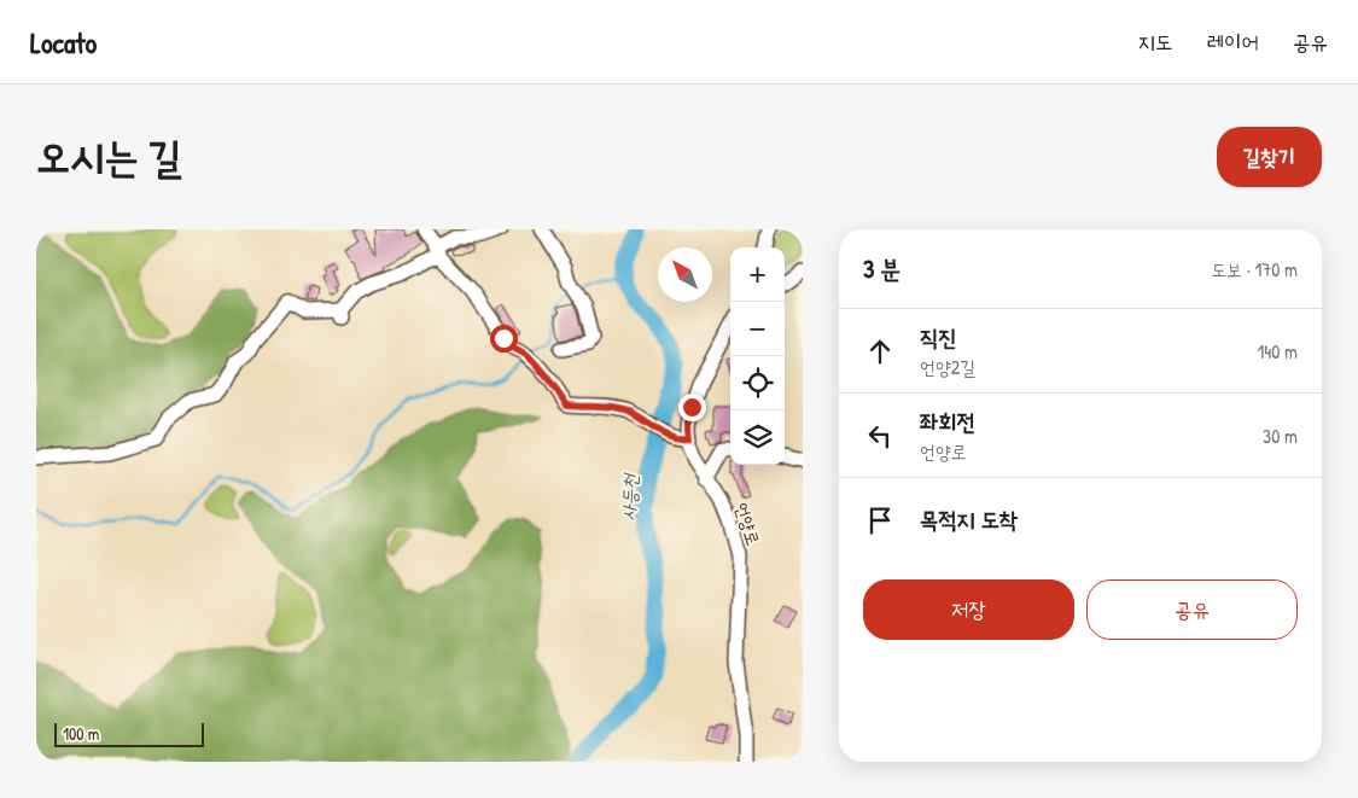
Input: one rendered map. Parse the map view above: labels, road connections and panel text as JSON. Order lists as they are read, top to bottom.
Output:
{
  "streets": {
    "street": ["언양로"]
  },
  "water": ["사등천"],
  "scale_bar": "100 m",
  "north": "top left",
  "page": {
    "header": "Locato",
    "nav": ["지도", "레이어", "공유"],
    "buttons": [
      "길찾기",
      ["저장", "공유"]
    ],
    "title": "오시는 길",
    "heading": ["3 분", "도보 · 170 m"],
    "map_buttons": ["+", "−"],
    "list": [
      ["직진", "언양2길", "140 m"],
      ["좌회전", "언양로", "30 m"],
      "목적지 도착"
    ],
    "scale": "100 m"
  }
}
